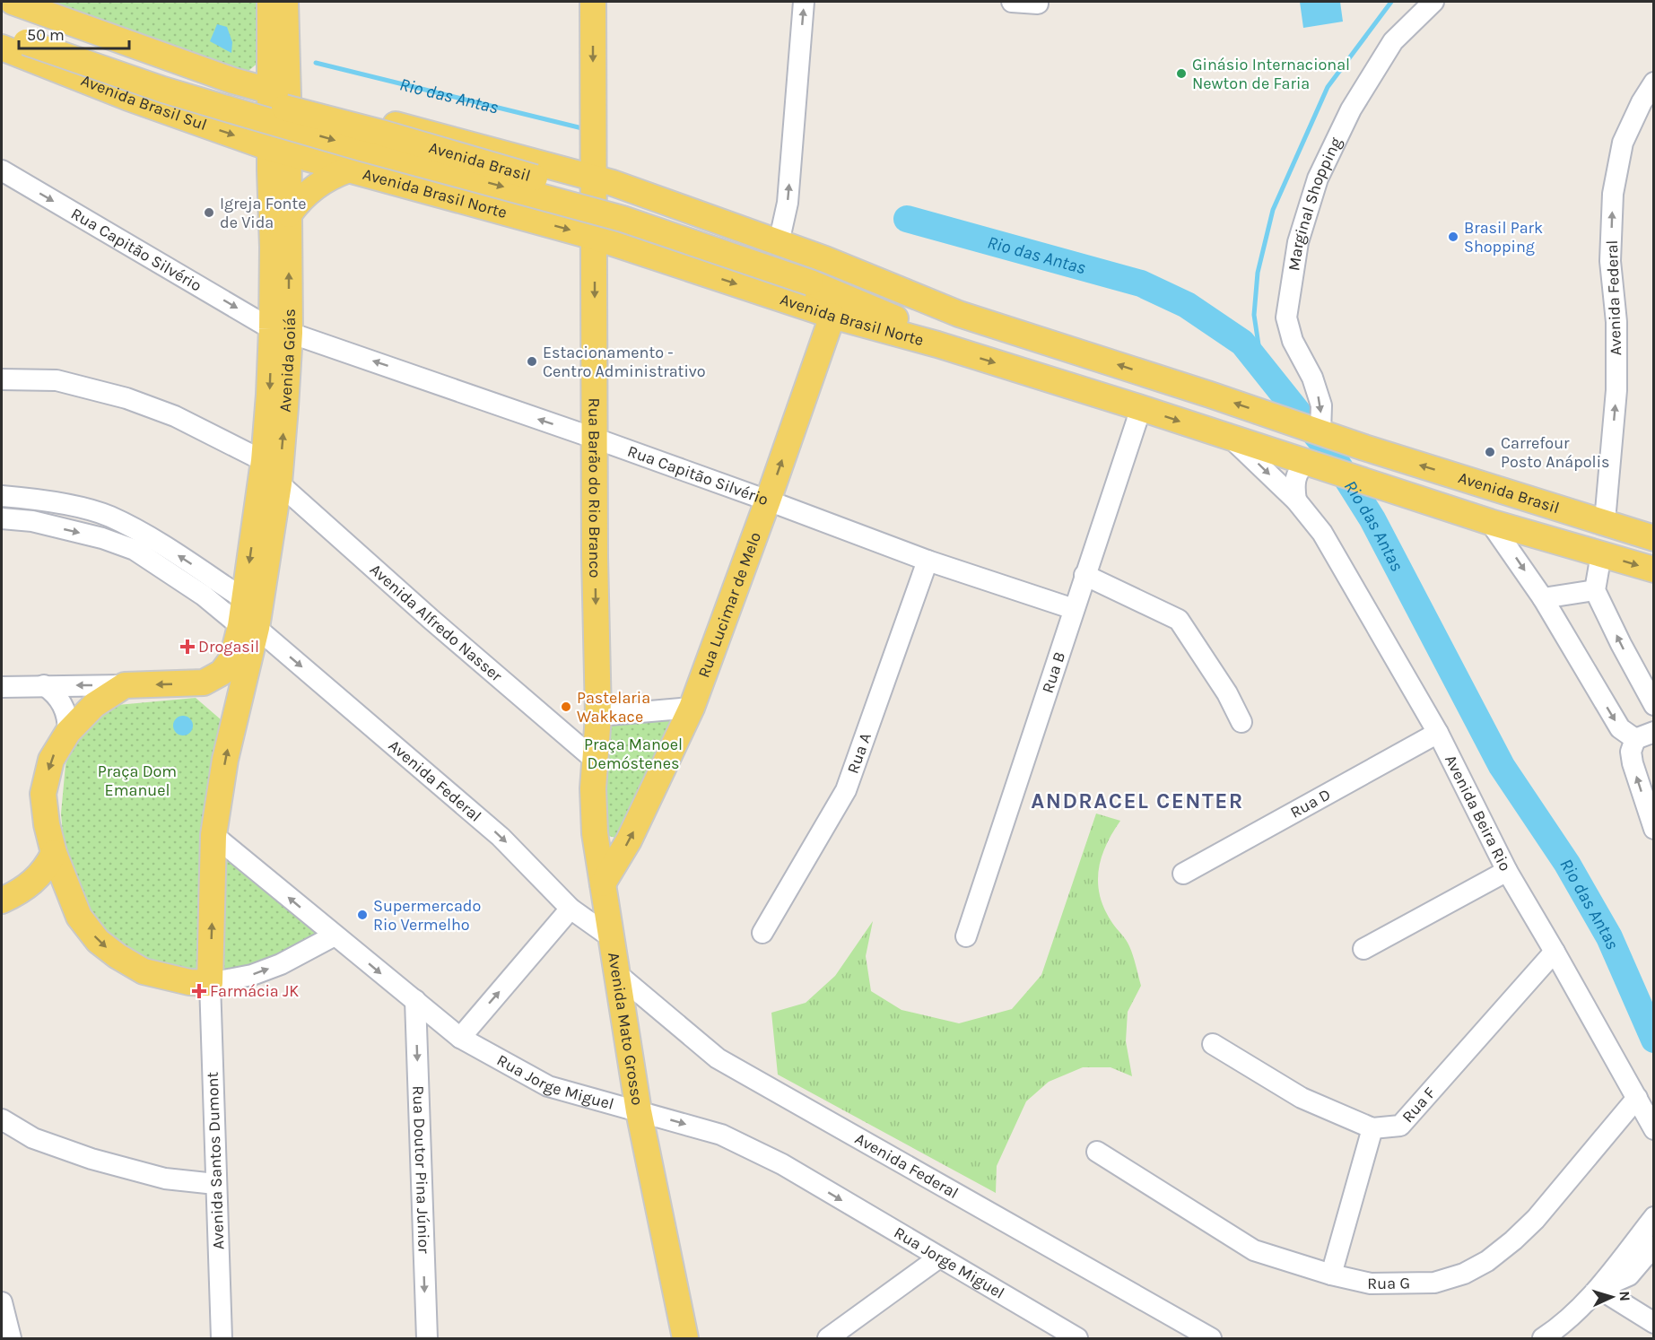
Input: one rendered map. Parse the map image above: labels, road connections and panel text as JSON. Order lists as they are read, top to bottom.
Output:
{
  "streets": {
    "main road": [
      "Avenida Brasil Sul",
      "Avenida Brasil",
      "Avenida Brasil Norte",
      "Avenida Goiás",
      "Rua Barão do Rio Branco",
      "Rua Lucimar de Melo",
      "Avenida Mato Grosso"
    ],
    "street": [
      "Marginal Shopping",
      "Rua Capitão Silvério",
      "Avenida Federal",
      "Avenida Alfredo Nasser",
      "Rua B",
      "Rua A",
      "Rua D",
      "Avenida Beira Rio",
      "Rua Jorge Miguel",
      "Rua F",
      "Avenida Santos Dumont",
      "Rua Doutor Pina Júnior",
      "Rua G"
    ]
  },
  "crossings": [
    ["Avenida Brasil Sul", "Avenida Brasil Norte"],
    ["Avenida Brasil Sul", "Avenida Goiás"],
    ["Avenida Brasil", "Avenida Brasil Norte"],
    ["Avenida Brasil", "Marginal Shopping"],
    ["Avenida Brasil", "Avenida Federal"],
    ["Avenida Brasil Norte", "Avenida Goiás"],
    ["Avenida Brasil Norte", "Rua Barão do Rio Branco"],
    ["Avenida Brasil Norte", "Rua Lucimar de Melo"],
    ["Avenida Brasil Norte", "Rua B"],
    ["Avenida Brasil Norte", "Avenida Beira Rio"],
    ["Rua Capitão Silvério", "Avenida Goiás"],
    ["Rua Capitão Silvério", "Rua Barão do Rio Branco"],
    ["Rua Capitão Silvério", "Rua Lucimar de Melo"],
    ["Rua Capitão Silvério", "Rua B"],
    ["Rua Capitão Silvério", "Rua A"],
    ["Avenida Federal", "Avenida Goiás"],
    ["Avenida Federal", "Avenida Mato Grosso"],
    ["Avenida Goiás", "Avenida Alfredo Nasser"],
    ["Rua Barão do Rio Branco", "Avenida Mato Grosso"],
    ["Rua Lucimar de Melo", "Avenida Mato Grosso"],
    ["Avenida Alfredo Nasser", "Avenida Mato Grosso"],
    ["Rua D", "Avenida Beira Rio"],
    ["Avenida Beira Rio", "Rua F"],
    ["Avenida Beira Rio", "Rua G"],
    ["Avenida Mato Grosso", "Rua Jorge Miguel"],
    ["Rua Jorge Miguel", "Rua Doutor Pina Júnior"]
  ],
  "one_way": [
    "Marginal Shopping",
    "Rua Barão do Rio Branco",
    "Rua Lucimar de Melo",
    "Rua Doutor Pina Júnior"
  ],
  "districts": ["ANDRACEL CENTER"],
  "water": ["Rio das Antas"],
  "parks": ["Praça Manoel Demóstenes", "Praça Dom Emanuel"],
  "places": {
    "other": [
      "Ginásio Internacional Newton de Faria",
      "Igreja Fonte de Vida",
      "Brasil Park Shopping",
      "Estacionamento - Centro Administrativo",
      "Carrefour Posto Anápolis",
      "Pastelaria Wakkace",
      "Supermercado Rio Vermelho"
    ],
    "health": ["Drogasil", "Farmácia JK"]
  },
  "scale_bar": "50 m",
  "north": "right"
}
